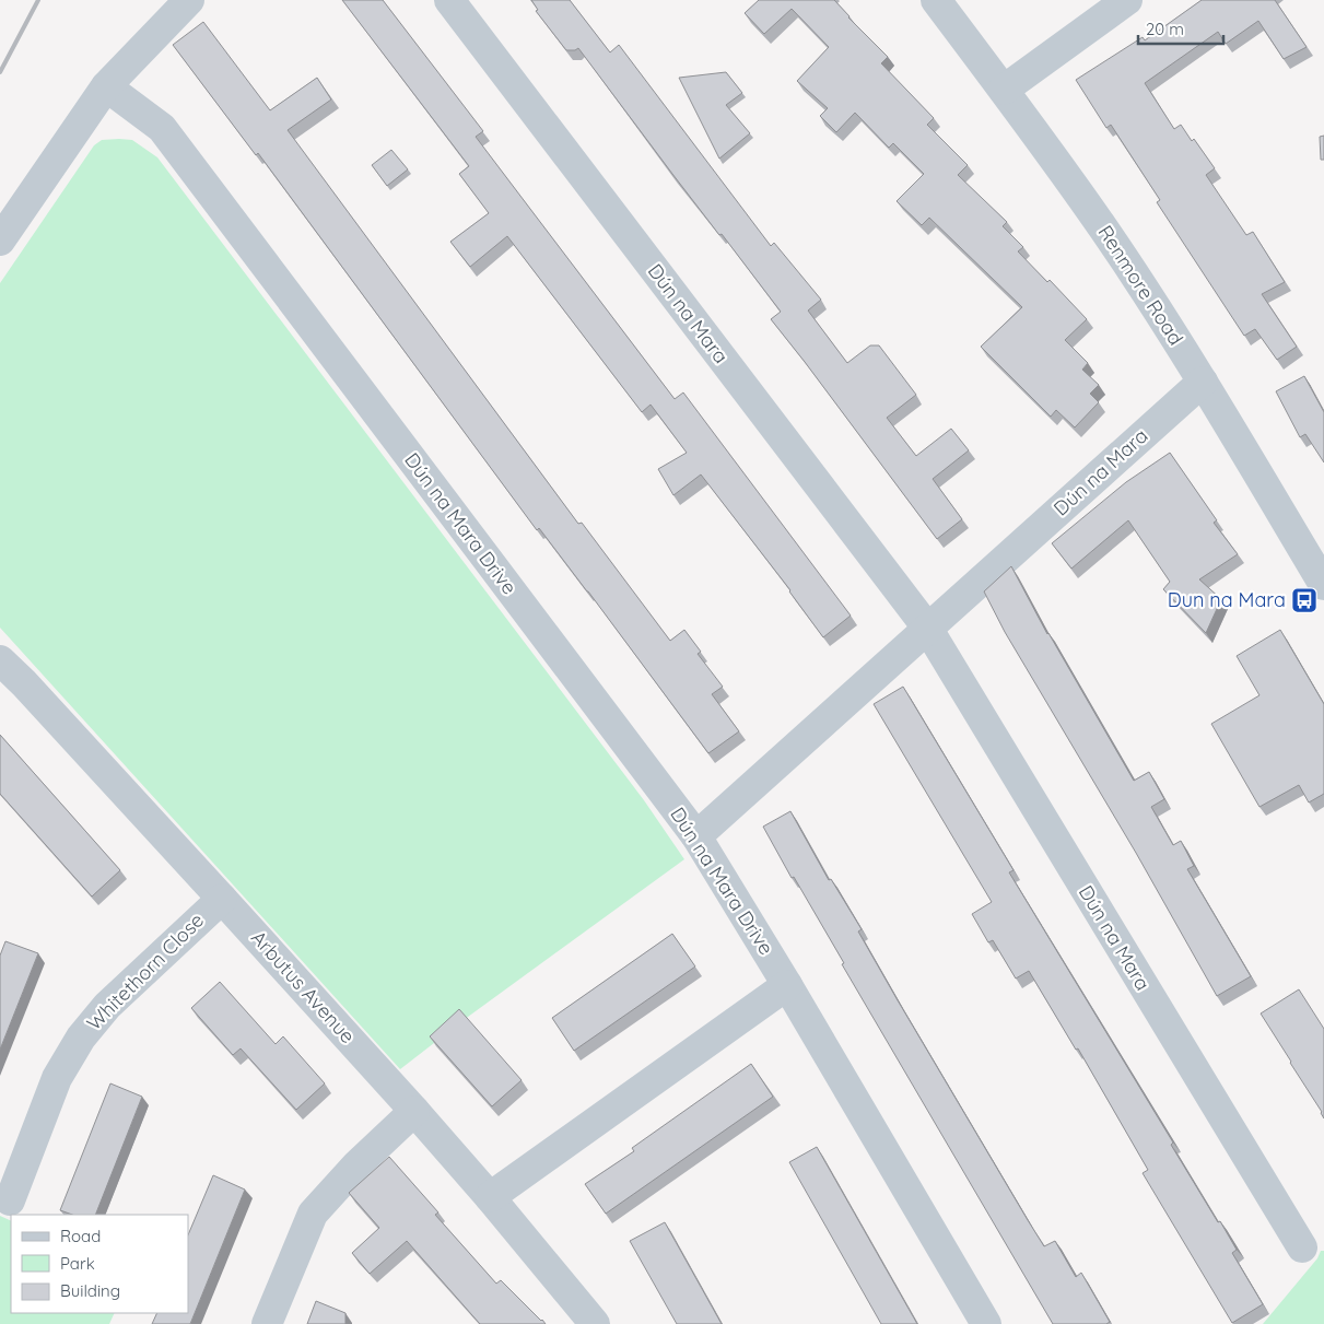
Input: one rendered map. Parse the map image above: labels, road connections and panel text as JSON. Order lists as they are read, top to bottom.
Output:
{
  "streets": {
    "street": [
      "Renmore Road",
      "Dún na Mara",
      "Dún na Mara Drive",
      "Whitethorn Close",
      "Arbutus Avenue"
    ]
  },
  "crossings": [
    ["Renmore Road", "Dún na Mara"],
    ["Dún na Mara", "Dún na Mara Drive"],
    ["Whitethorn Close", "Arbutus Avenue"]
  ],
  "places": {
    "bus stop": ["Dun na Mara"]
  },
  "legend": ["Road", "Park", "Building"],
  "scale_bar": "20 m"
}
